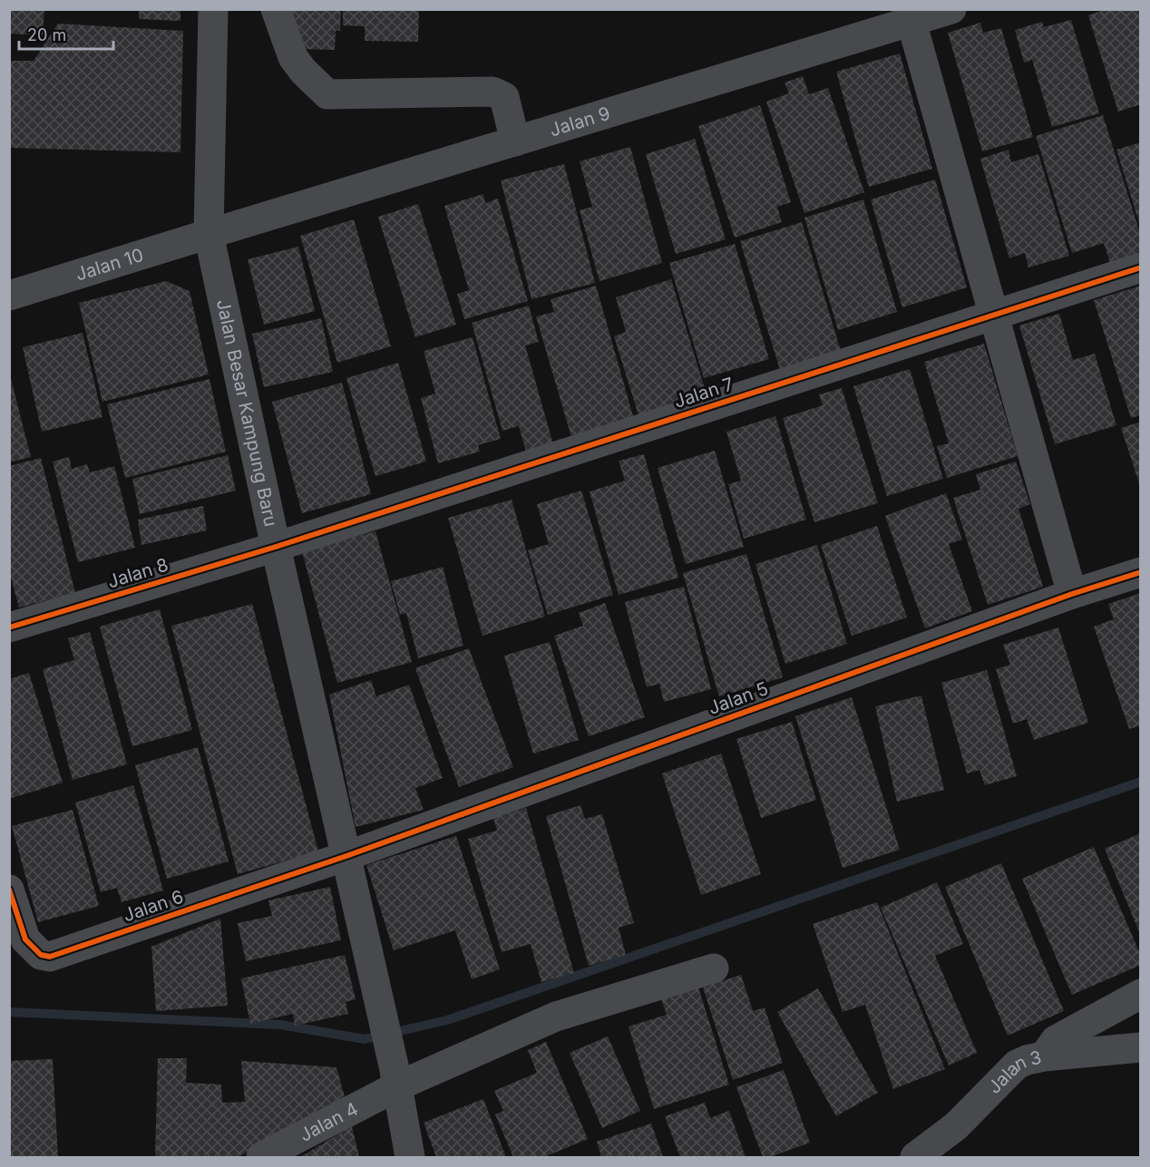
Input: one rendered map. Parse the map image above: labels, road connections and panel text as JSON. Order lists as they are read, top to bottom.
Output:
{
  "streets": {
    "street": [
      "Jalan 9",
      "Jalan 10",
      "Jalan 7",
      "Jalan Besar Kampung Baru",
      "Jalan 8",
      "Jalan 5",
      "Jalan 6",
      "Jalan 3",
      "Jalan 4"
    ]
  },
  "crossings": [
    ["Jalan 9", "Jalan 10"],
    ["Jalan 9", "Jalan Besar Kampung Baru"],
    ["Jalan 10", "Jalan Besar Kampung Baru"],
    ["Jalan 7", "Jalan Besar Kampung Baru"],
    ["Jalan 7", "Jalan 8"],
    ["Jalan Besar Kampung Baru", "Jalan 8"],
    ["Jalan Besar Kampung Baru", "Jalan 5"],
    ["Jalan Besar Kampung Baru", "Jalan 6"],
    ["Jalan Besar Kampung Baru", "Jalan 4"],
    ["Jalan 5", "Jalan 6"]
  ],
  "scale_bar": "20 m"
}
